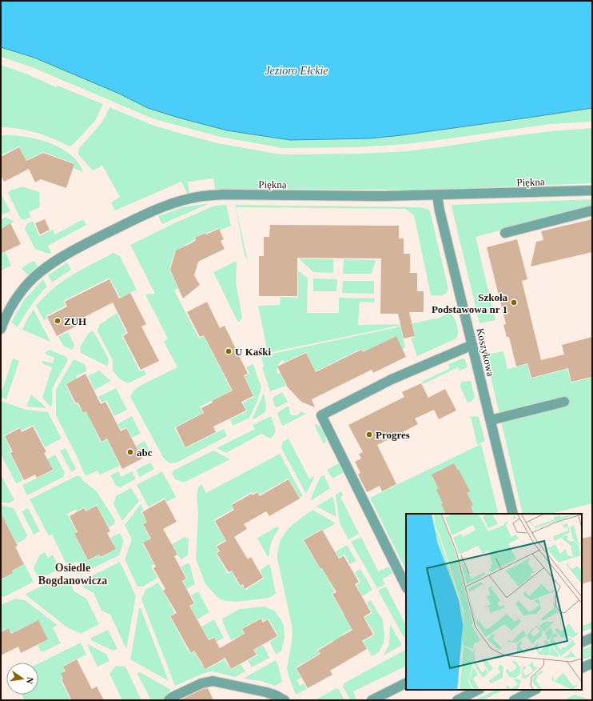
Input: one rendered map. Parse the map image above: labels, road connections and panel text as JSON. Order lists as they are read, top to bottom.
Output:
{
  "streets": {
    "street": ["Piękna", "Koszykowa"]
  },
  "crossings": [
    ["Piękna", "Koszykowa"]
  ],
  "districts": ["Osiedle Bogdanowicza"],
  "water": ["Jezioro Ełckie"],
  "places": [
    "Szkoła Podstawowa nr 1",
    "ZUH",
    "U Kaśki",
    "Progres",
    "abc"
  ],
  "north": "right"
}
